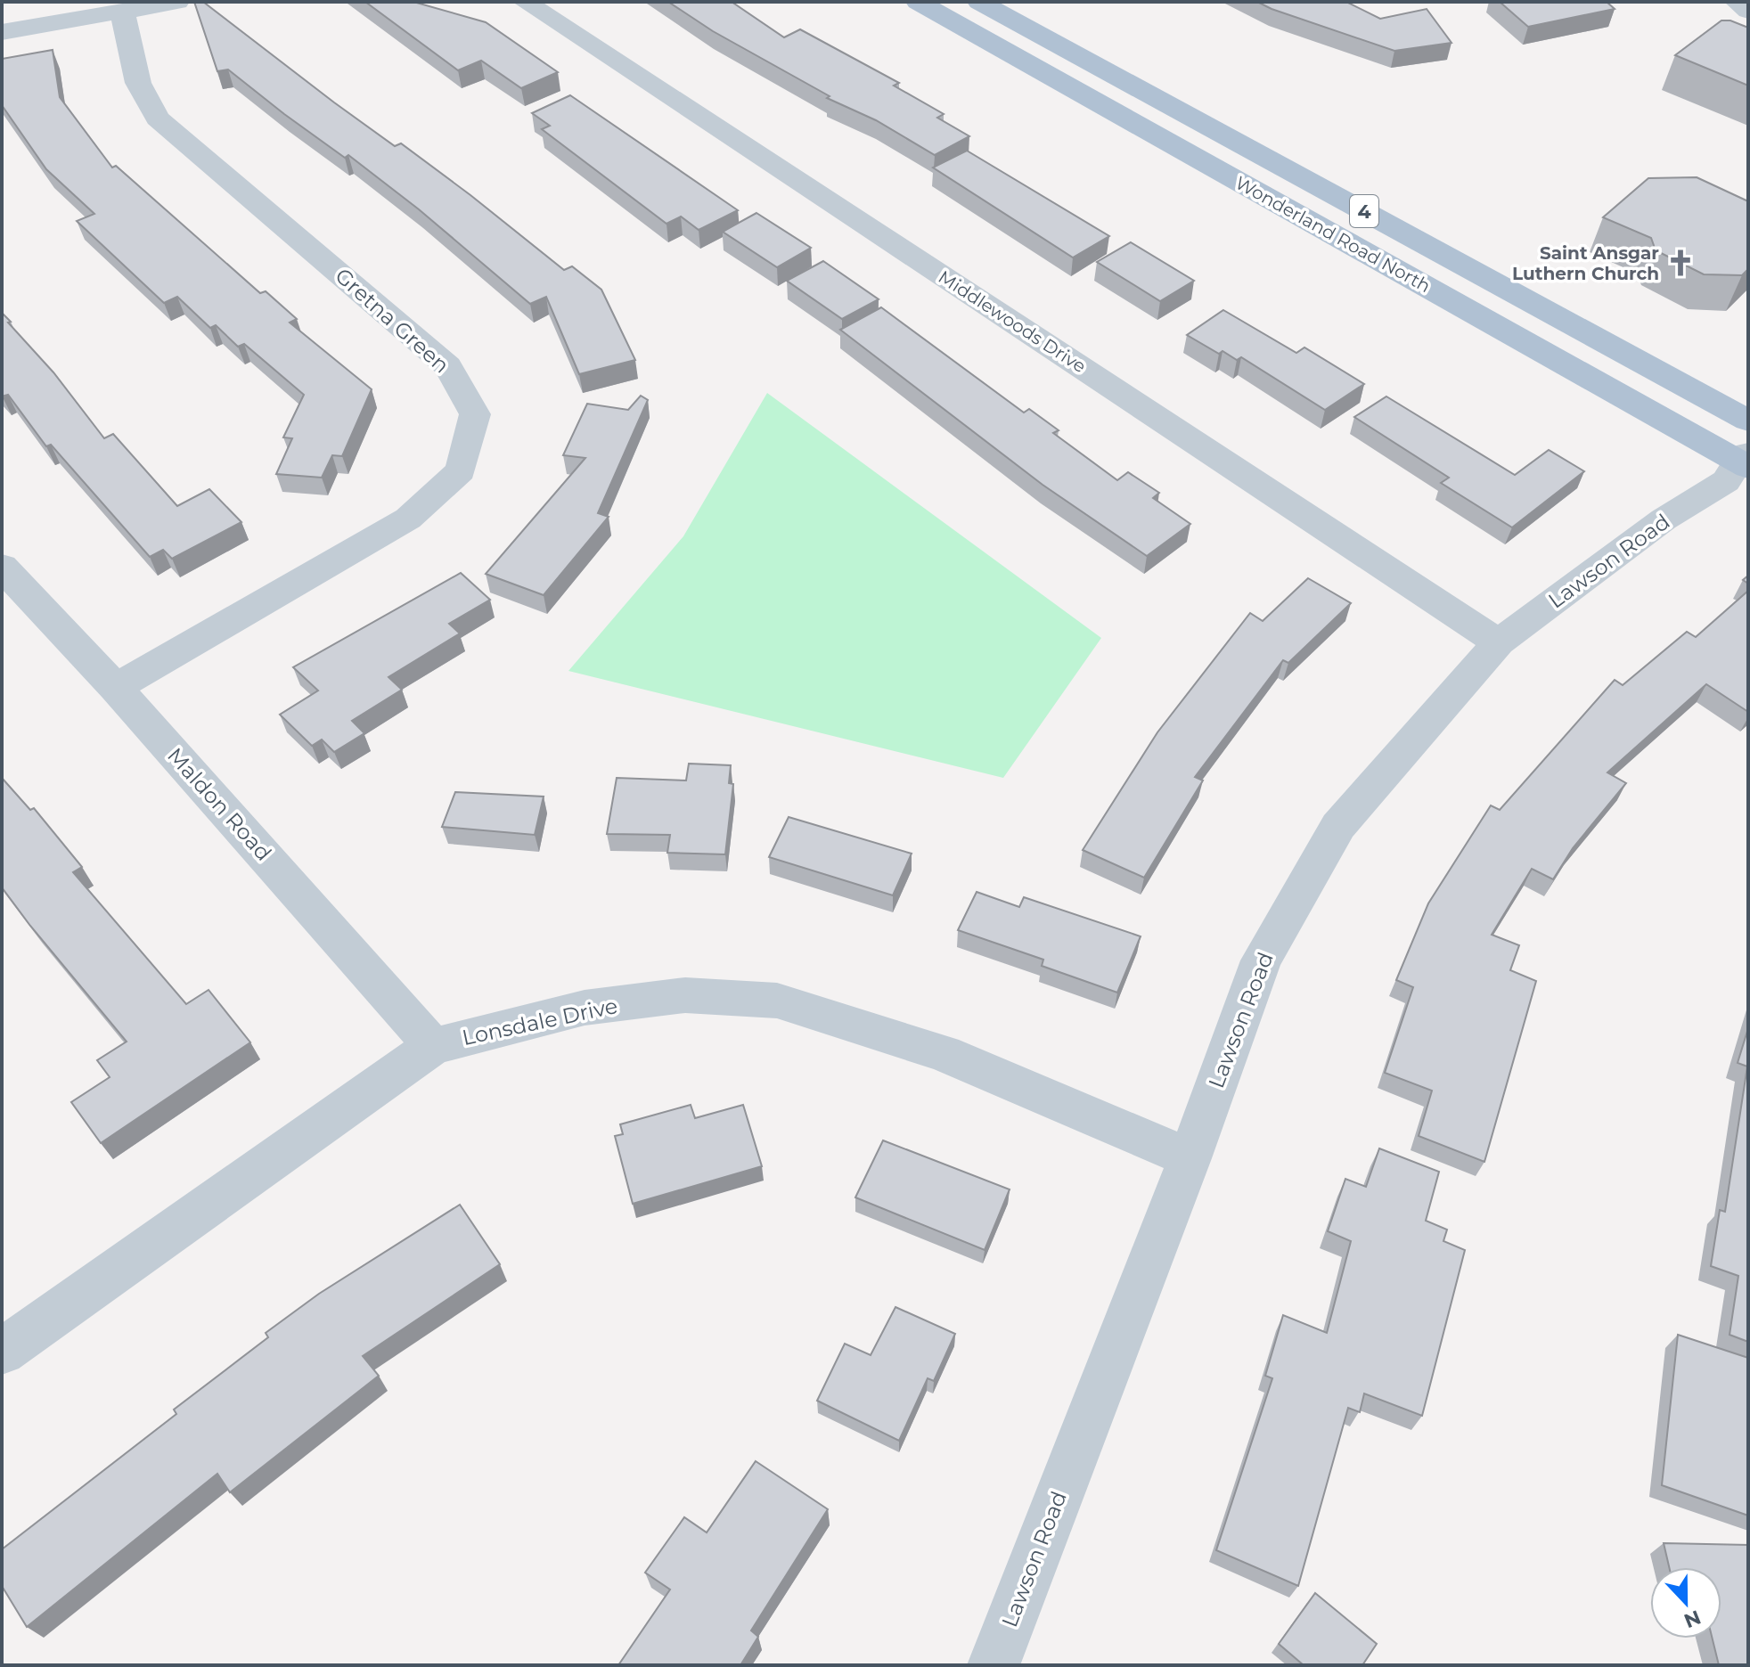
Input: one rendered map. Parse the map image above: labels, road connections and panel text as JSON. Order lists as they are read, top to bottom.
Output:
{
  "streets": {
    "main road": ["4", "Wonderland Road North"],
    "street": [
      "Gretna Green",
      "Middlewoods Drive",
      "Lawson Road",
      "Maldon Road",
      "Lonsdale Drive"
    ]
  },
  "crossings": [
    ["Wonderland Road North", "Lawson Road"],
    ["Gretna Green", "Maldon Road"],
    ["Middlewoods Drive", "Lawson Road"],
    ["Lawson Road", "Lonsdale Drive"],
    ["Maldon Road", "Lonsdale Drive"]
  ],
  "places": {
    "church": ["Saint Ansgar Luthern Church"]
  },
  "north": "bottom"
}
